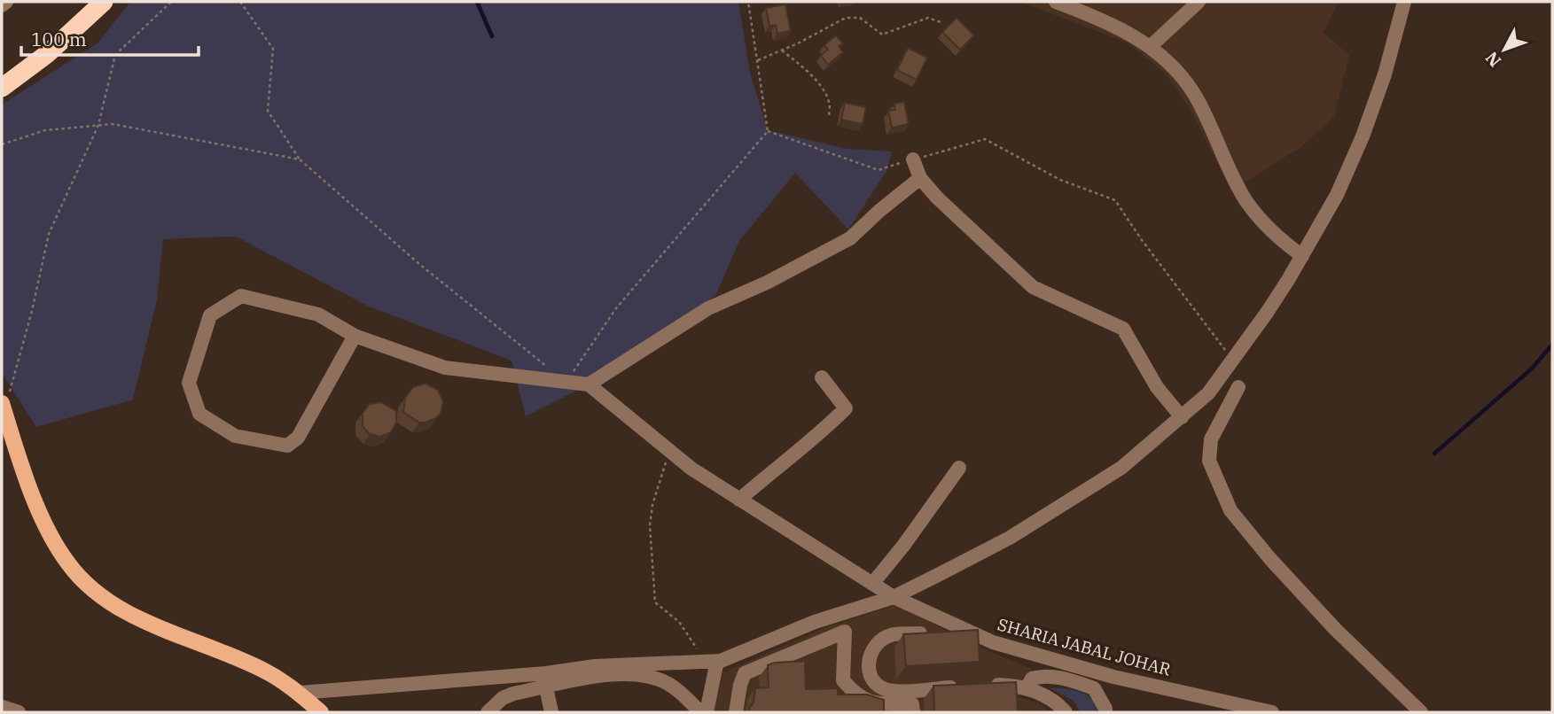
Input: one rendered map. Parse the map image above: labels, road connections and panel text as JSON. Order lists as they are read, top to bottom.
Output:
{
  "streets": {
    "street": ["SHARIA JABAL JOHAR"]
  },
  "scale_bar": "100 m",
  "north": "bottom left"
}
